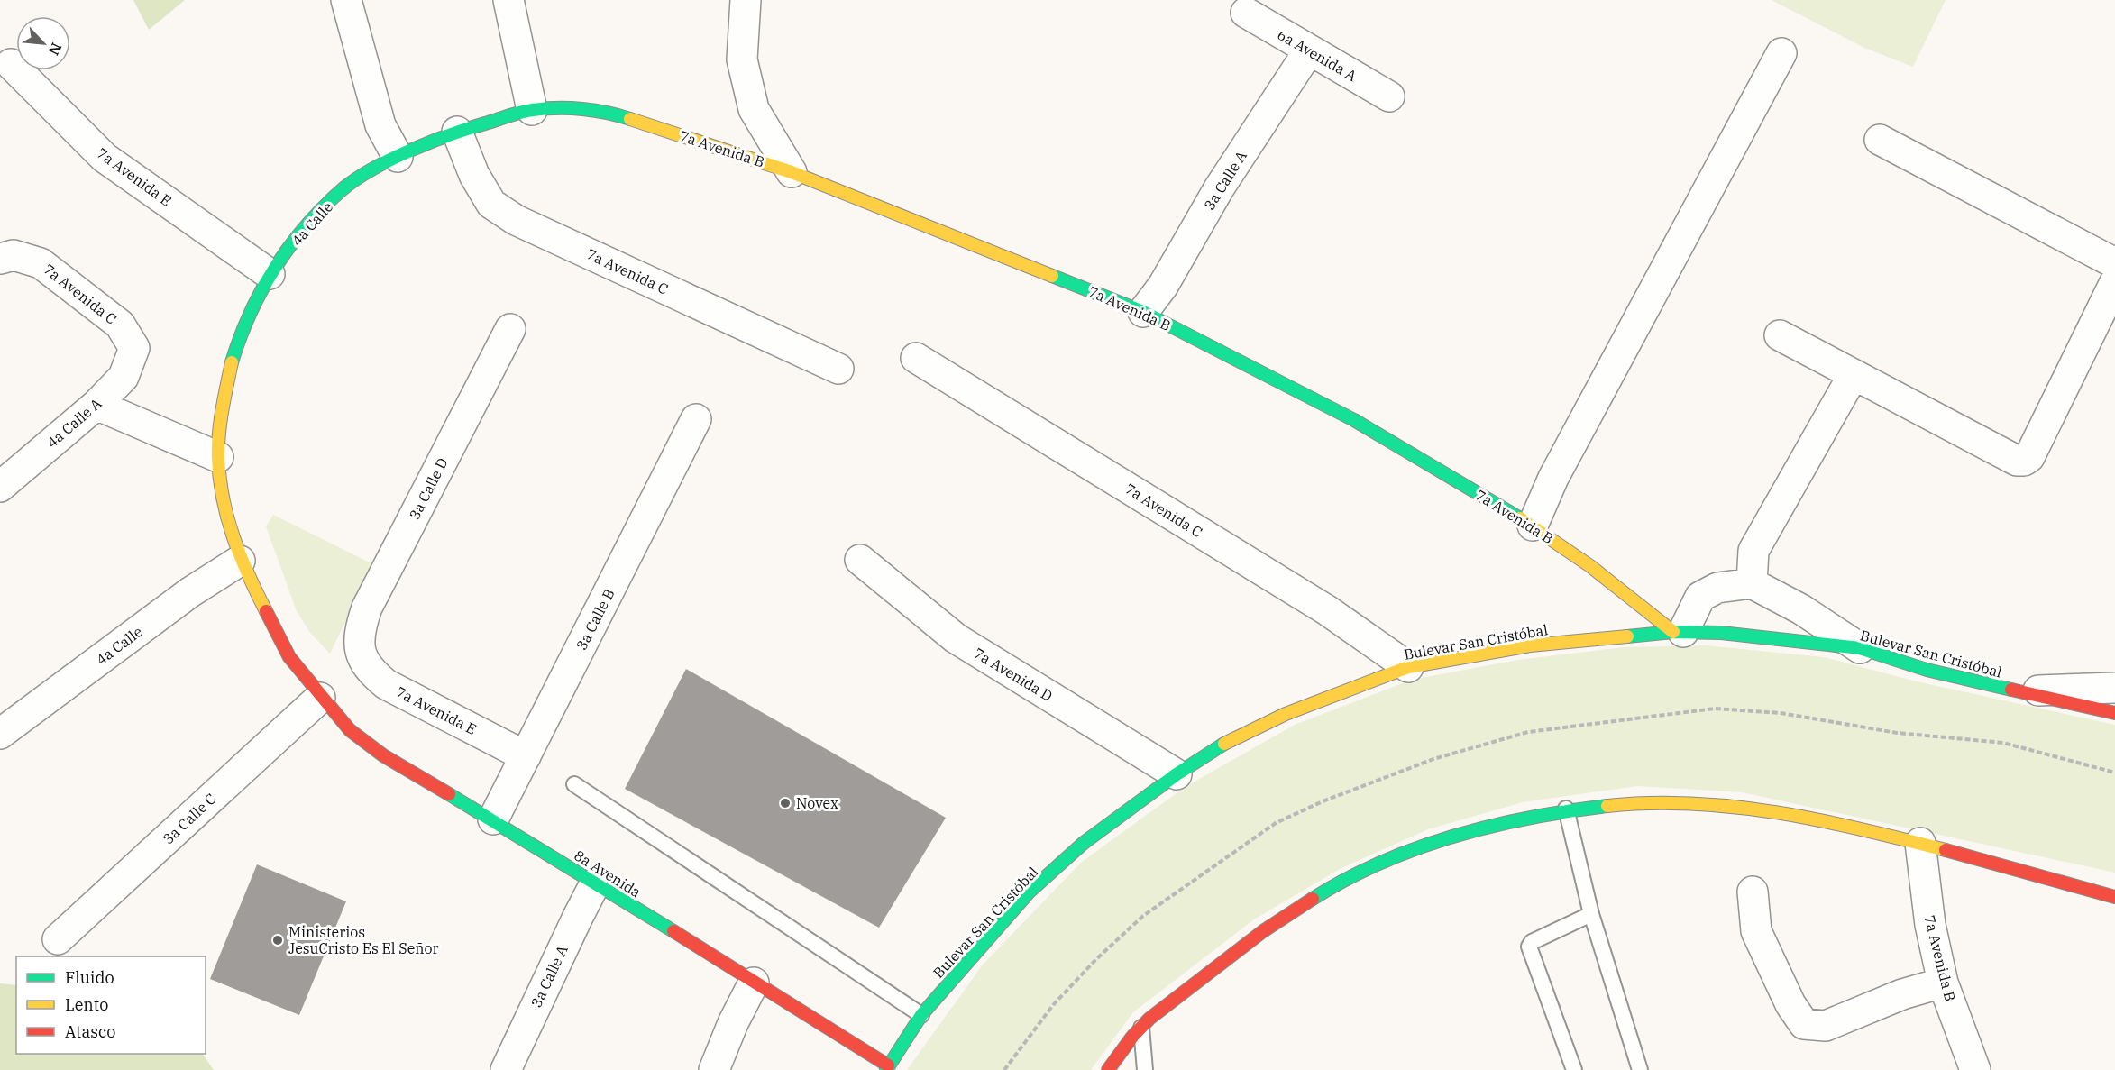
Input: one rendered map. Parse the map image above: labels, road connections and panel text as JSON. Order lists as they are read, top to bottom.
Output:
{
  "streets": {
    "street": [
      "6a Avenida A",
      "7a Avenida B",
      "7a Avenida E",
      "3a Calle A",
      "4a Calle",
      "7a Avenida C",
      "4a Calle A",
      "3a Calle D",
      "3a Calle B",
      "Bulevar San Cristóbal",
      "7a Avenida D",
      "3a Calle C",
      "8a Avenida"
    ]
  },
  "crossings": [
    ["6a Avenida A", "3a Calle A"],
    ["7a Avenida B", "3a Calle A"],
    ["7a Avenida B", "4a Calle"],
    ["7a Avenida B", "Bulevar San Cristóbal"],
    ["7a Avenida E", "4a Calle"],
    ["7a Avenida E", "3a Calle D"],
    ["7a Avenida E", "3a Calle B"],
    ["3a Calle A", "8a Avenida"],
    ["4a Calle", "7a Avenida C"],
    ["4a Calle", "3a Calle C"],
    ["4a Calle", "8a Avenida"],
    ["7a Avenida C", "4a Calle A"],
    ["7a Avenida C", "Bulevar San Cristóbal"],
    ["3a Calle B", "8a Avenida"],
    ["Bulevar San Cristóbal", "7a Avenida D"],
    ["Bulevar San Cristóbal", "8a Avenida"],
    ["3a Calle C", "8a Avenida"]
  ],
  "places": ["Novex", "Ministerios JesuCristo Es El Señor"],
  "legend": ["Fluido", "Lento", "Atasco"],
  "north": "bottom right"
}
